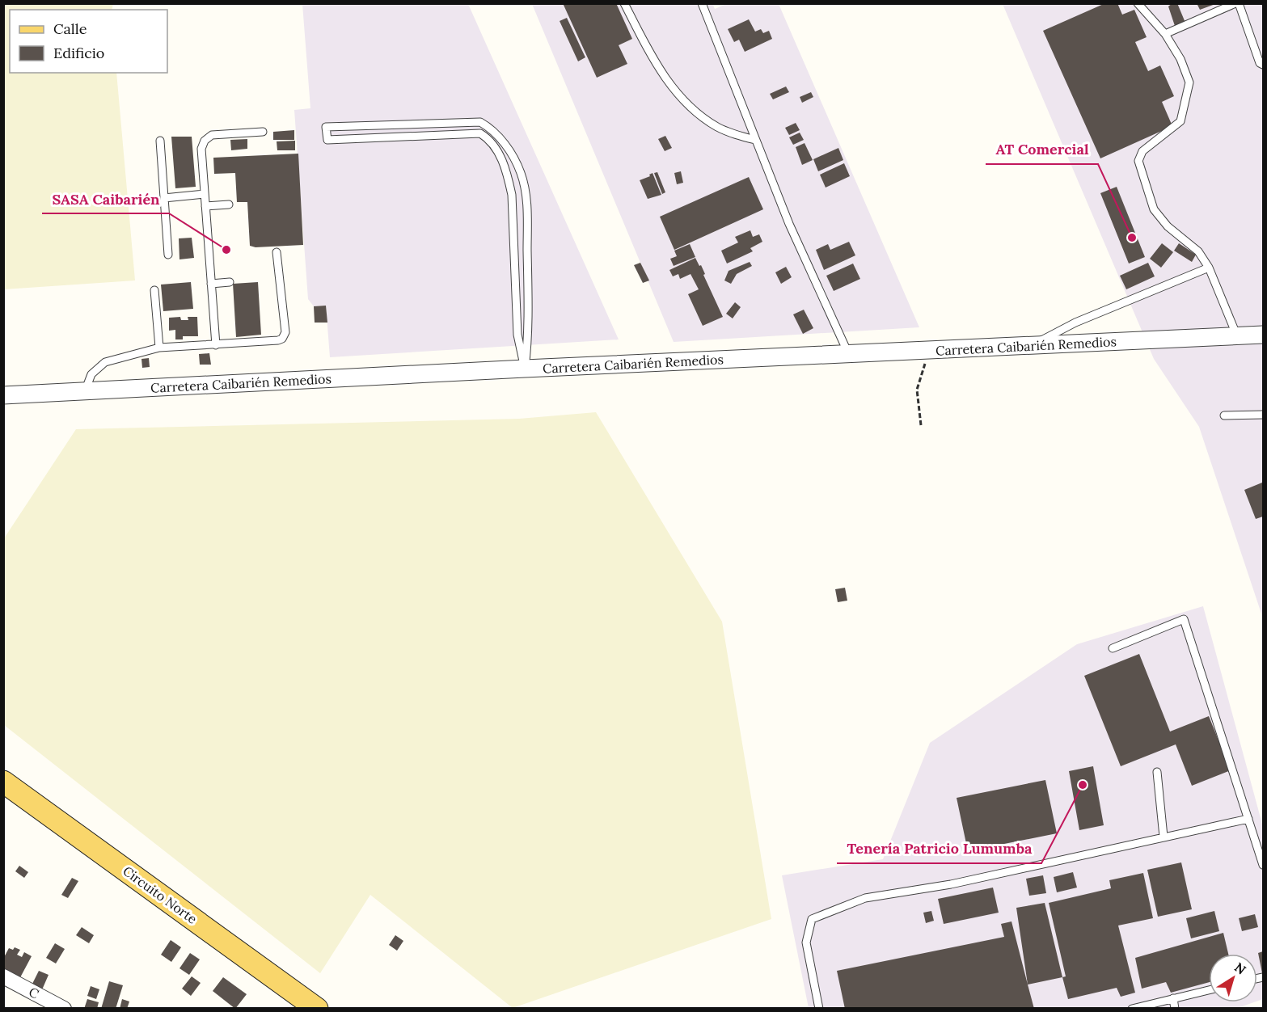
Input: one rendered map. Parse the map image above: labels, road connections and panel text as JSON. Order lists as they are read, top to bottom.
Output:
{
  "streets": {
    "main road": ["Circuito Norte"],
    "street": ["Carretera Caibarién Remedios", "C"]
  },
  "places": ["AT Comercial", "SASA Caibarién", "Tenería Patricio Lumumba"],
  "legend": ["Calle", "Edificio"],
  "north": "top right"
}
